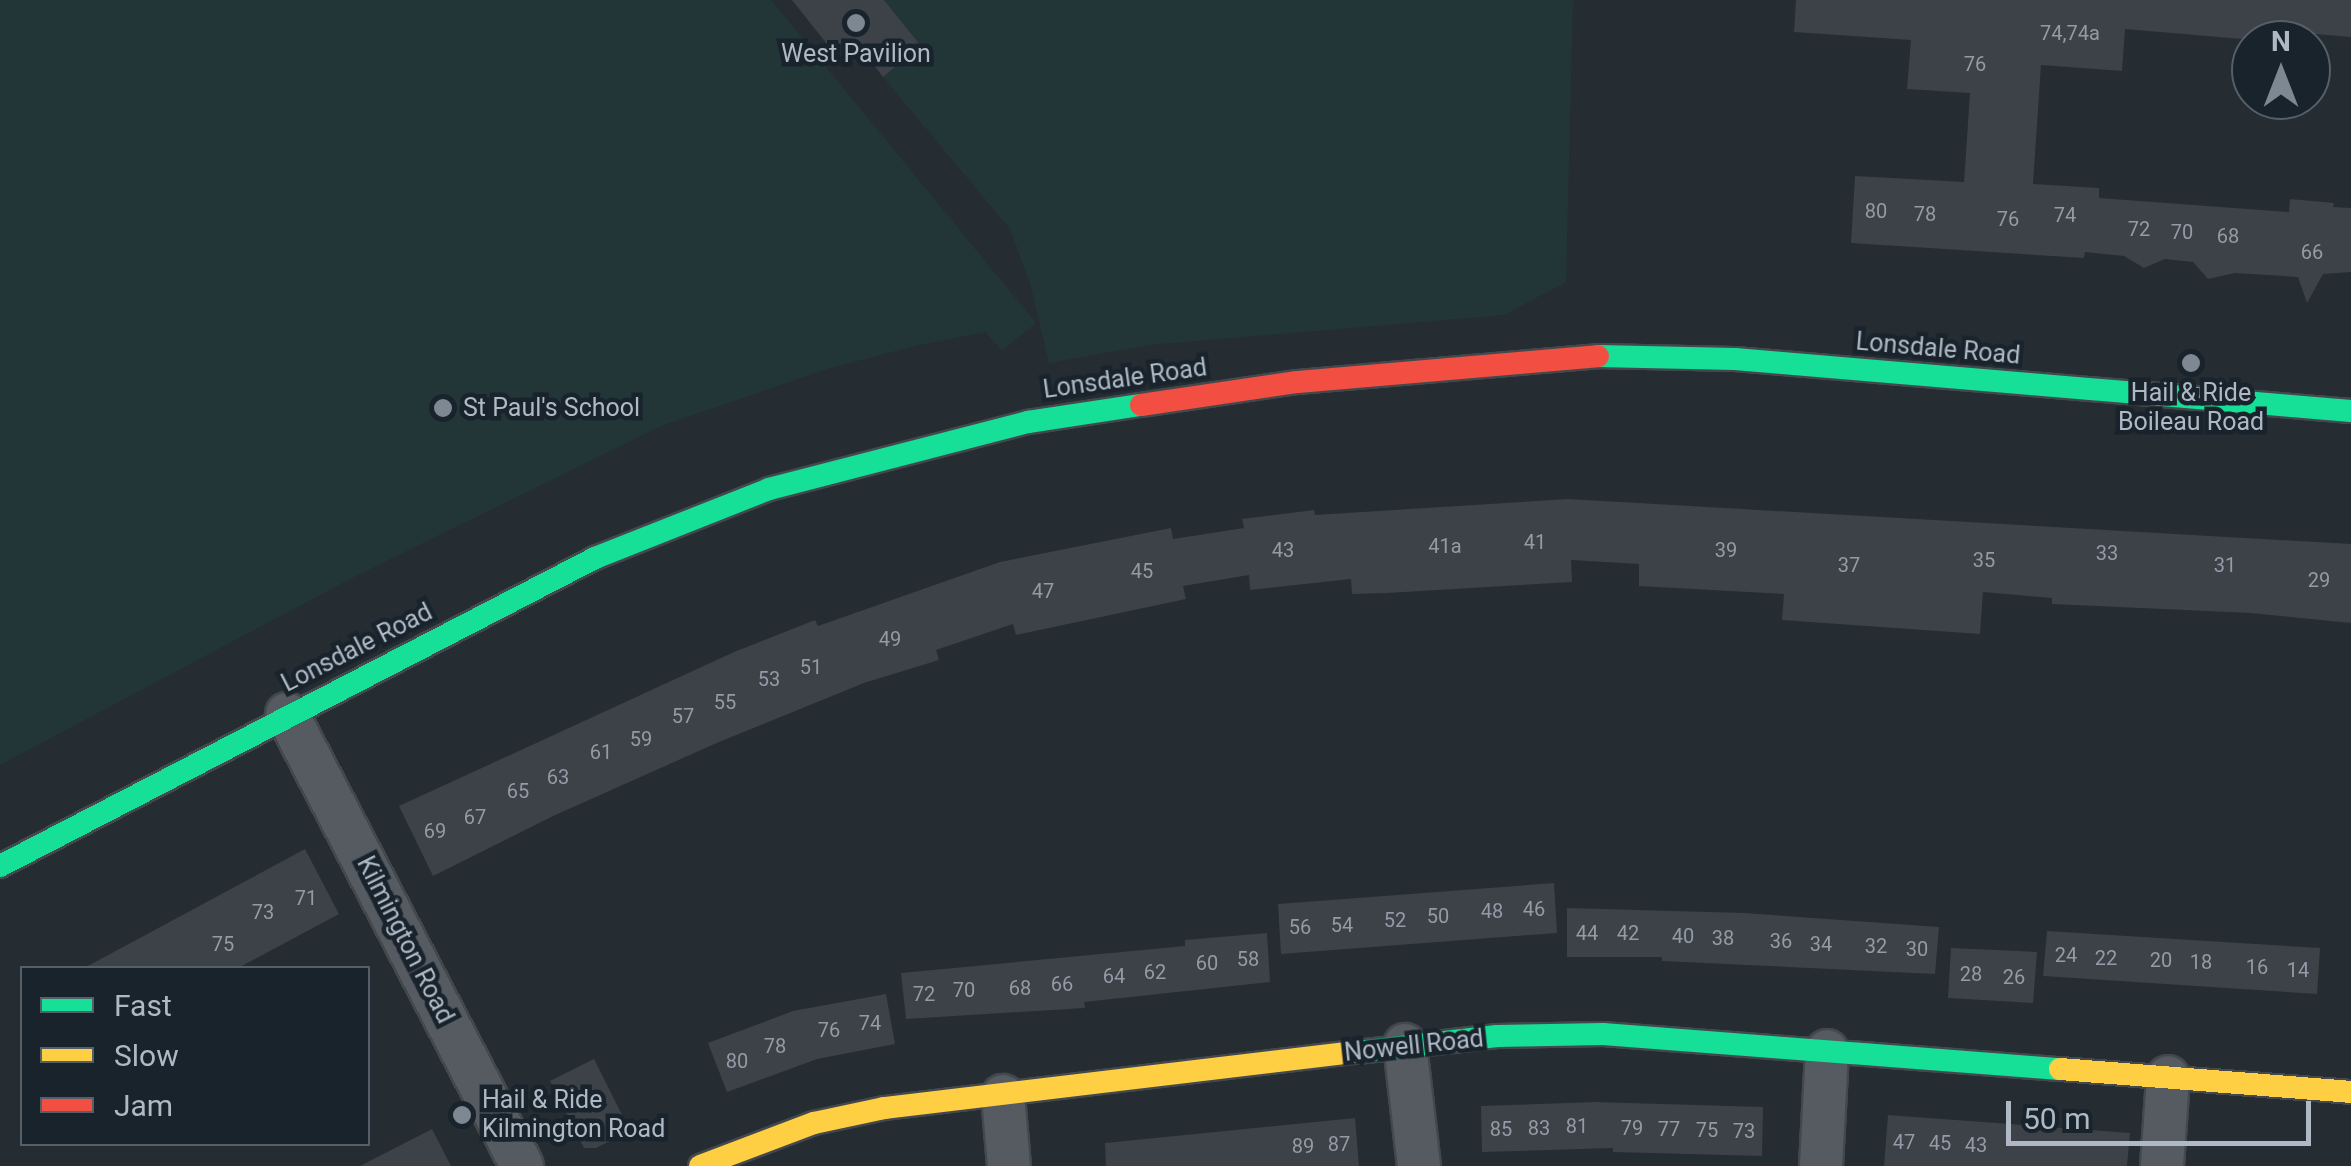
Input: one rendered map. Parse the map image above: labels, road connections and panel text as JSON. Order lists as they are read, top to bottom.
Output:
{
  "streets": {
    "main road": ["Lonsdale Road", "Nowell Road"],
    "street": ["Kilmington Road"]
  },
  "crossings": [
    ["Lonsdale Road", "Kilmington Road"]
  ],
  "places": [
    "West Pavilion",
    "Hail & Ride Boileau Road",
    "St Paul's School",
    "Hail & Ride Kilmington Road"
  ],
  "house_numbers": [
    "74,74a",
    "76",
    "80",
    "78",
    "74",
    "76",
    "72",
    "70",
    "68",
    "66",
    "41",
    "41a",
    "43",
    "39",
    "33",
    "35",
    "37",
    "31",
    "45",
    "29",
    "47",
    "49",
    "51",
    "53",
    "55",
    "57",
    "59",
    "61",
    "63",
    "65",
    "67",
    "69",
    "71",
    "46",
    "48",
    "73",
    "50",
    "52",
    "54",
    "56",
    "44",
    "42",
    "40",
    "38",
    "36",
    "75",
    "34",
    "32",
    "30",
    "24",
    "22",
    "58",
    "20",
    "18",
    "60",
    "16",
    "14",
    "62",
    "28",
    "64",
    "26",
    "66",
    "68",
    "70",
    "72",
    "74",
    "76",
    "78",
    "80",
    "81",
    "83",
    "79",
    "85",
    "77",
    "75",
    "73",
    "47",
    "45",
    "87",
    "43",
    "89"
  ],
  "legend": ["Fast", "Slow", "Jam"],
  "scale_bar": "50 m",
  "north": "top"
}
